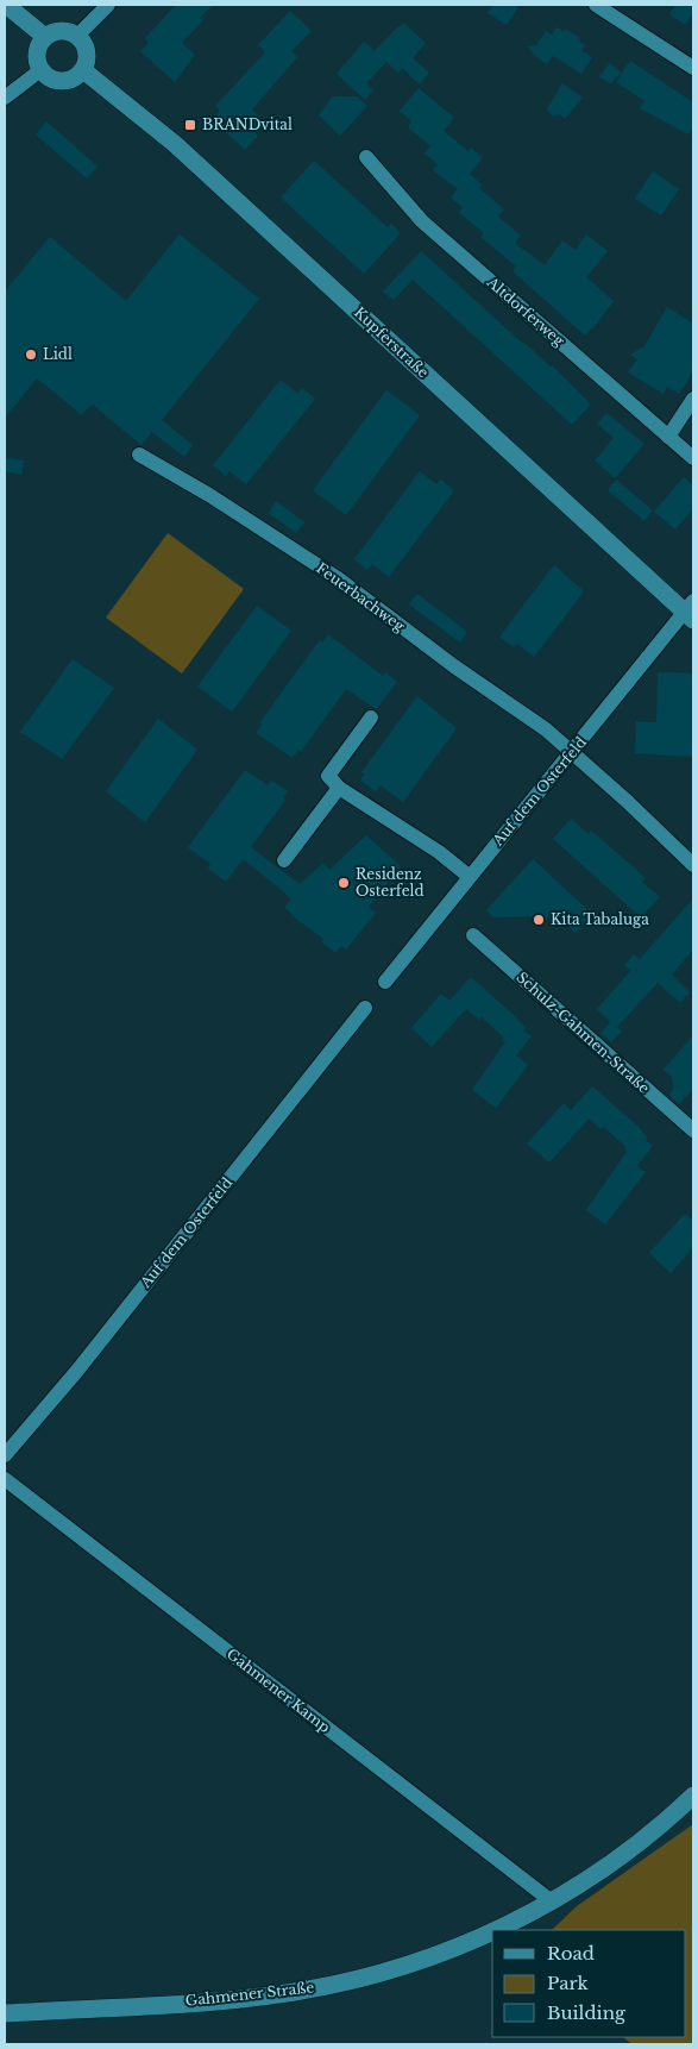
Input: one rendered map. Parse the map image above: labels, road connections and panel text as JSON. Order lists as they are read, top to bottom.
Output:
{
  "streets": {
    "street": [
      "Altdorferweg",
      "Kupferstraße",
      "Feuerbachweg",
      "Auf dem Osterfeld",
      "Schulz-Gahmen-Straße",
      "Gahmener Kamp",
      "Gahmener Straße"
    ]
  },
  "crossings": [
    ["Kupferstraße", "Auf dem Osterfeld"],
    ["Feuerbachweg", "Auf dem Osterfeld"],
    ["Gahmener Kamp", "Gahmener Straße"]
  ],
  "places": {
    "transit": ["BRANDvital"],
    "other": ["Lidl", "Residenz Osterfeld", "Kita Tabaluga"]
  },
  "legend": ["Road", "Park", "Building"]
}
